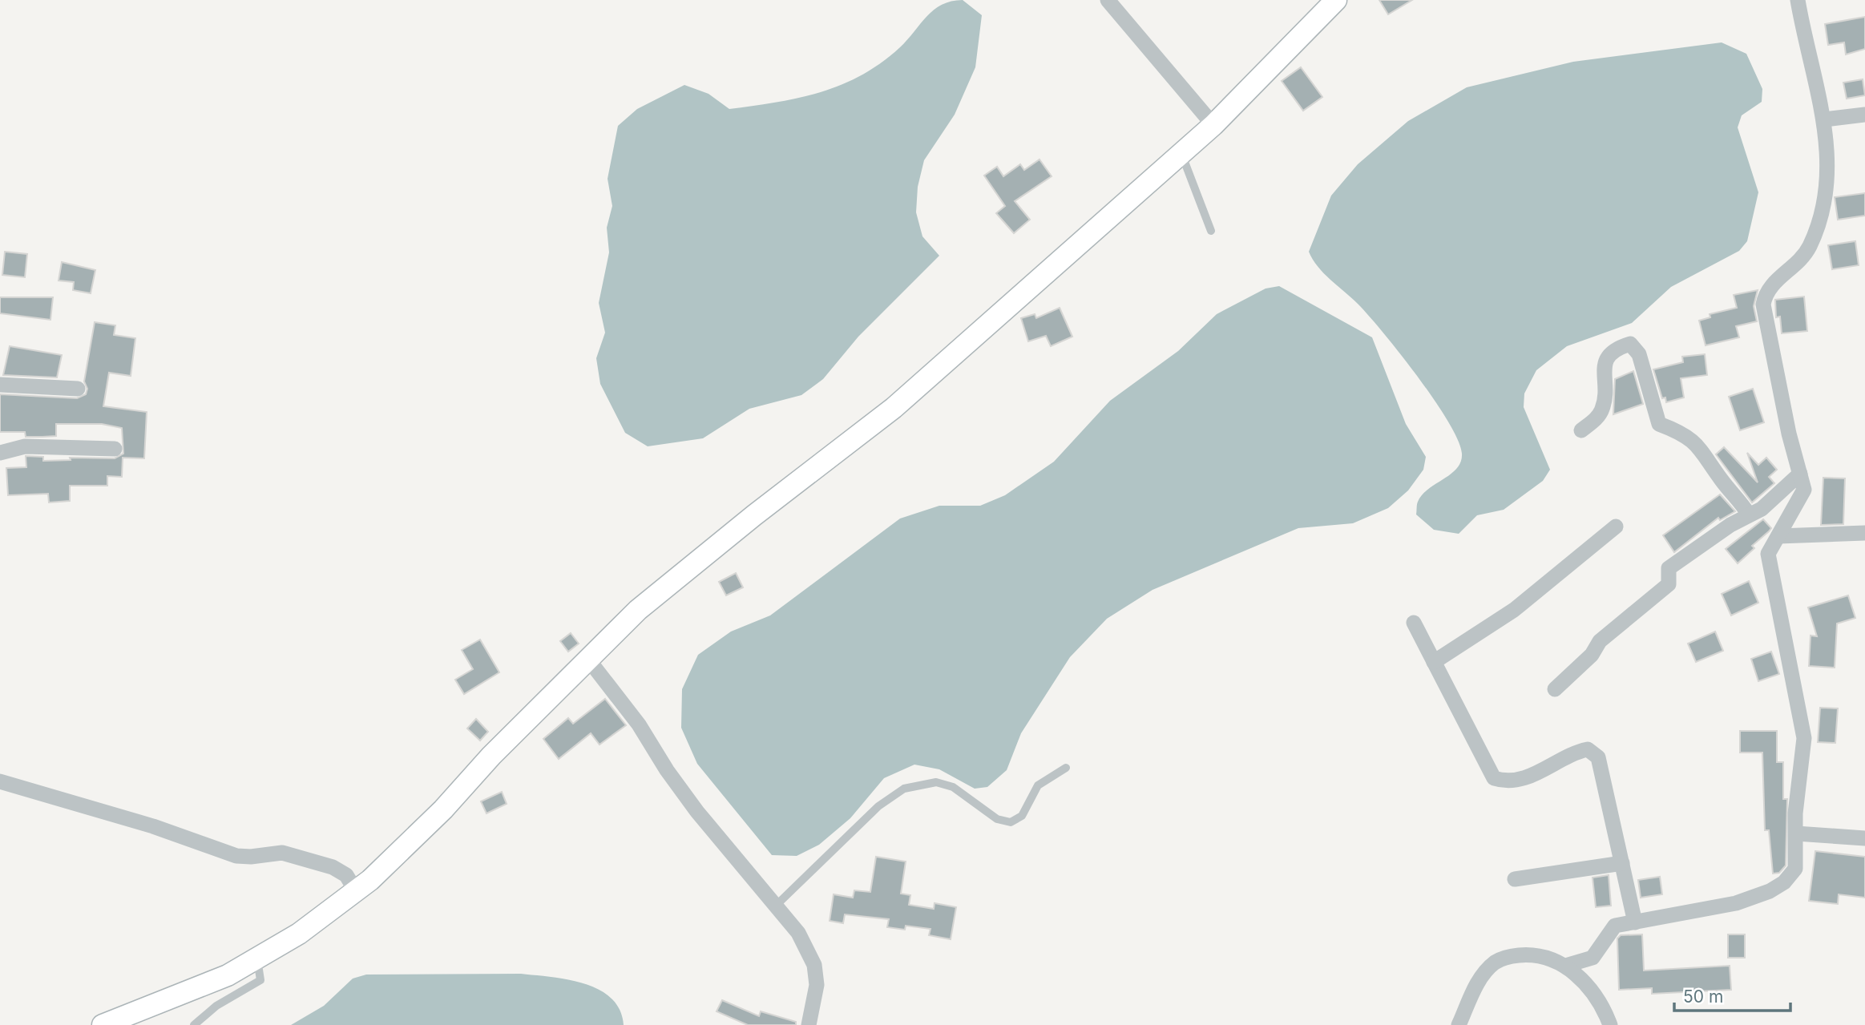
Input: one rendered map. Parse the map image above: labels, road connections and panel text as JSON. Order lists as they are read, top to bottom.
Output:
{
  "scale_bar": "50 m"
}
